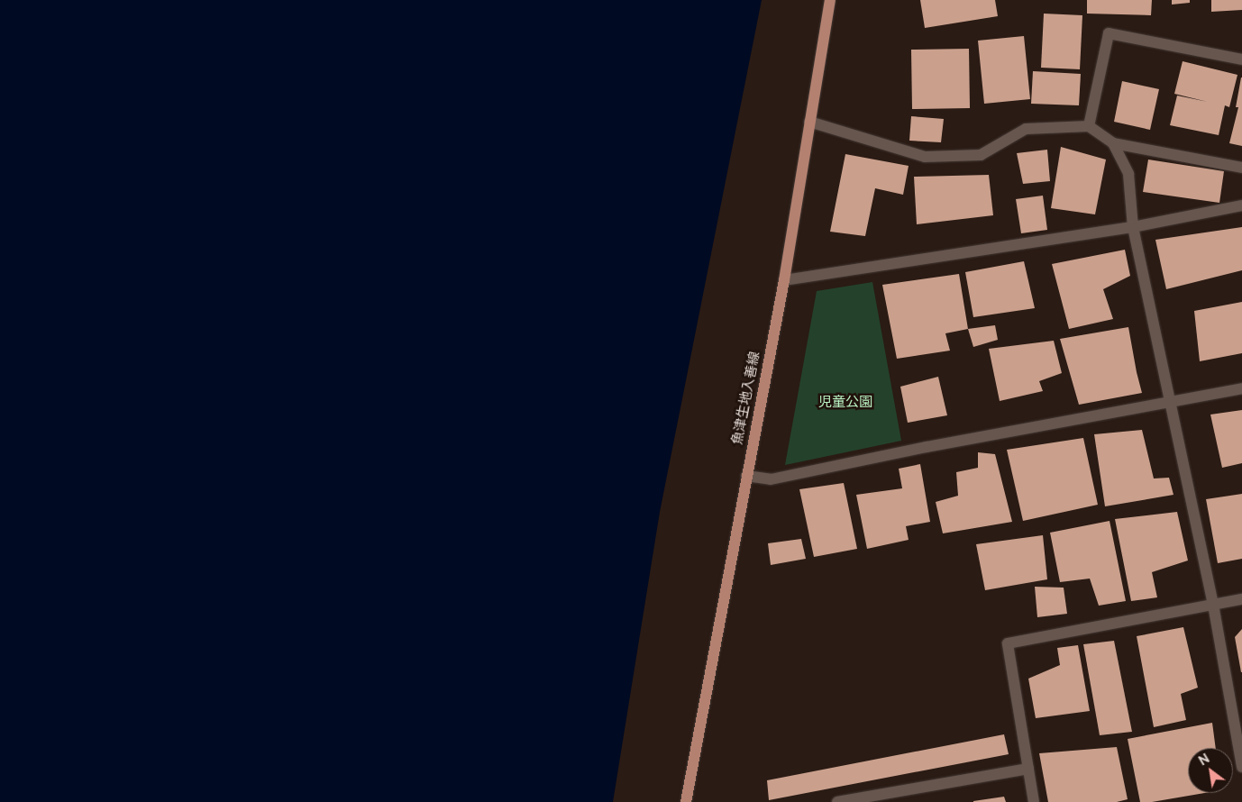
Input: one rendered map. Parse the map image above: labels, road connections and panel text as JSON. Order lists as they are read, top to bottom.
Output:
{
  "streets": {
    "main road": ["魚津生地入善線"]
  },
  "parks": ["児童公園"],
  "north": "top left"
}
